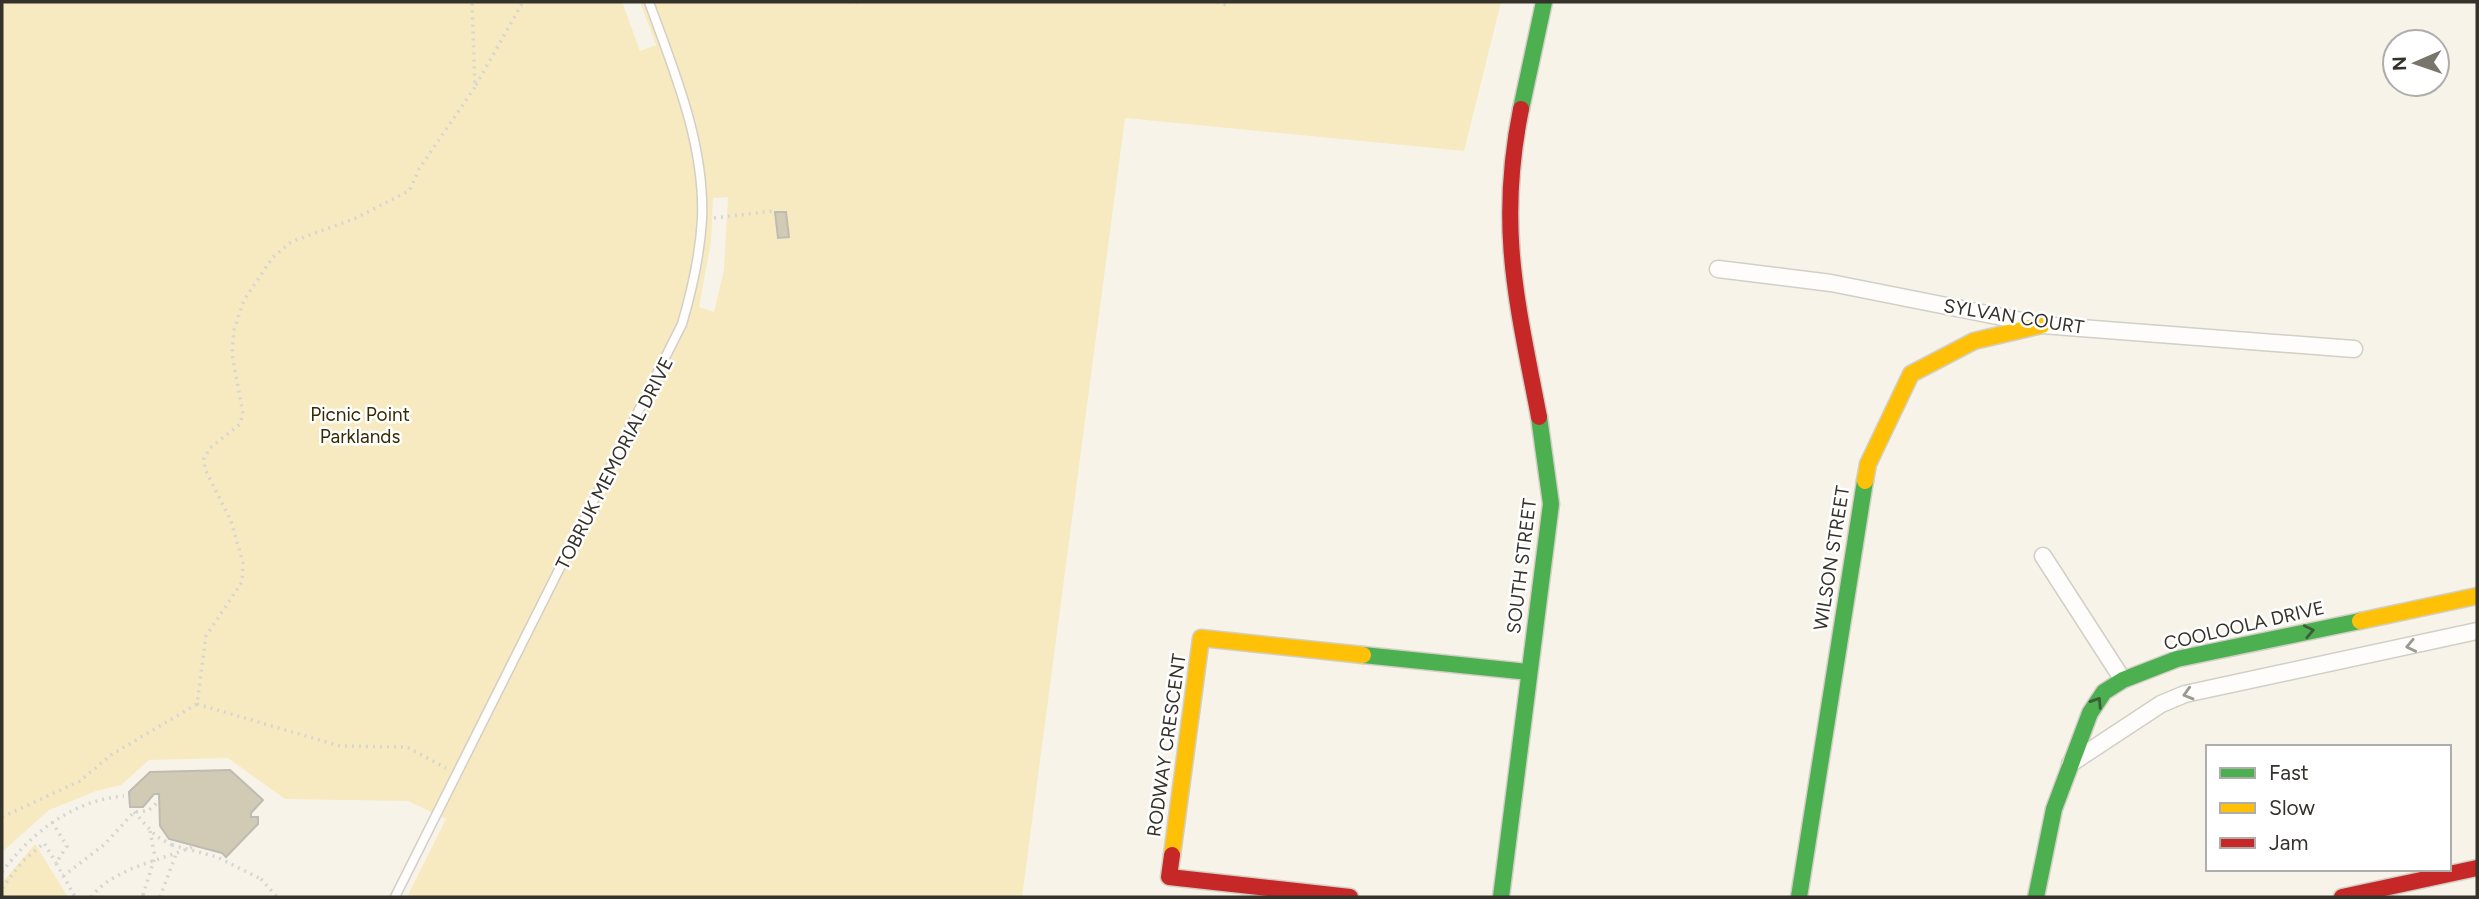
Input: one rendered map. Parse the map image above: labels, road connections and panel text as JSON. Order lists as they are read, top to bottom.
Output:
{
  "streets": {
    "street": [
      "SYLVAN COURT",
      "WILSON STREET",
      "SOUTH STREET",
      "COOLOOLA DRIVE",
      "RODWAY CRESCENT"
    ],
    "lane": ["TOBRUK MEMORIAL DRIVE"]
  },
  "crossings": [
    ["SYLVAN COURT", "WILSON STREET"],
    ["SOUTH STREET", "RODWAY CRESCENT"]
  ],
  "parks": ["Picnic Point Parklands"],
  "legend": ["Fast", "Slow", "Jam"],
  "north": "left"
}
